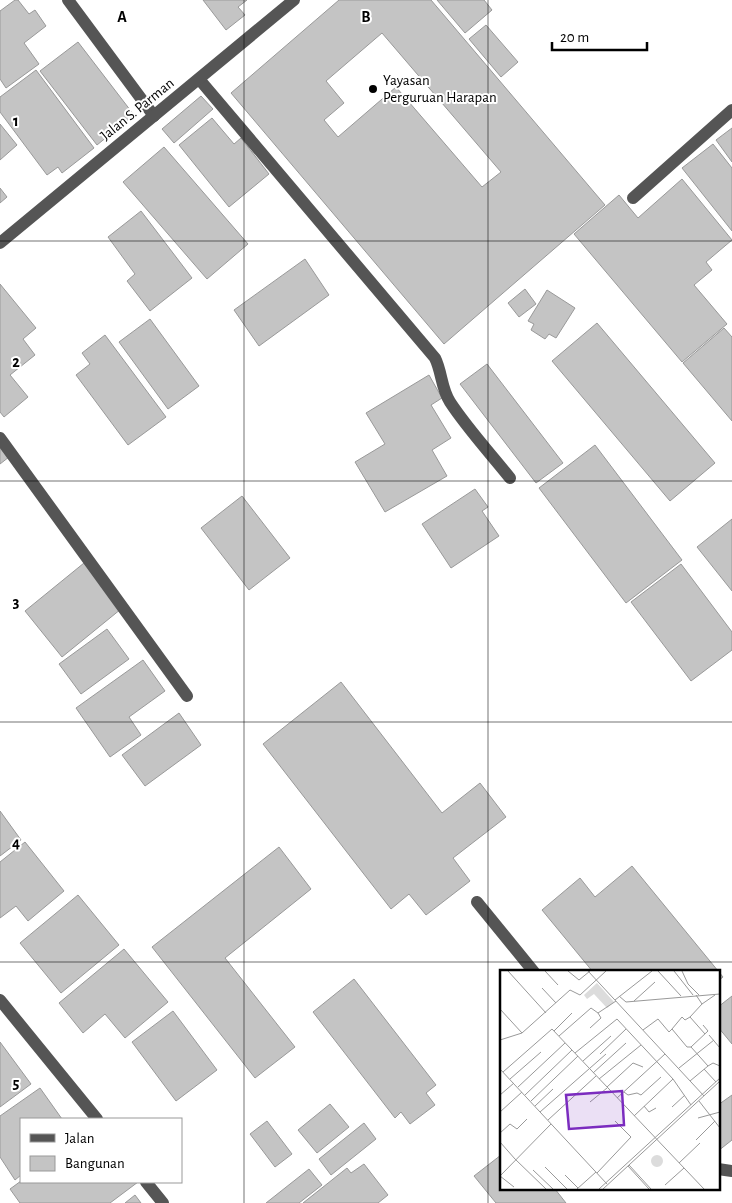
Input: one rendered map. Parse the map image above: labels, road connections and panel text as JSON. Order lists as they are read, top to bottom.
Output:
{
  "streets": {
    "street": ["Jalan S. Parman"]
  },
  "places": ["Yayasan Perguruan Harapan"],
  "legend": ["Jalan", "Bangunan"],
  "scale_bar": "20 m",
  "grid": {
    "columns": ["A", "B"],
    "rows": [
      "1",
      "2",
      "3",
      "4",
      "5"
    ]
  }
}
